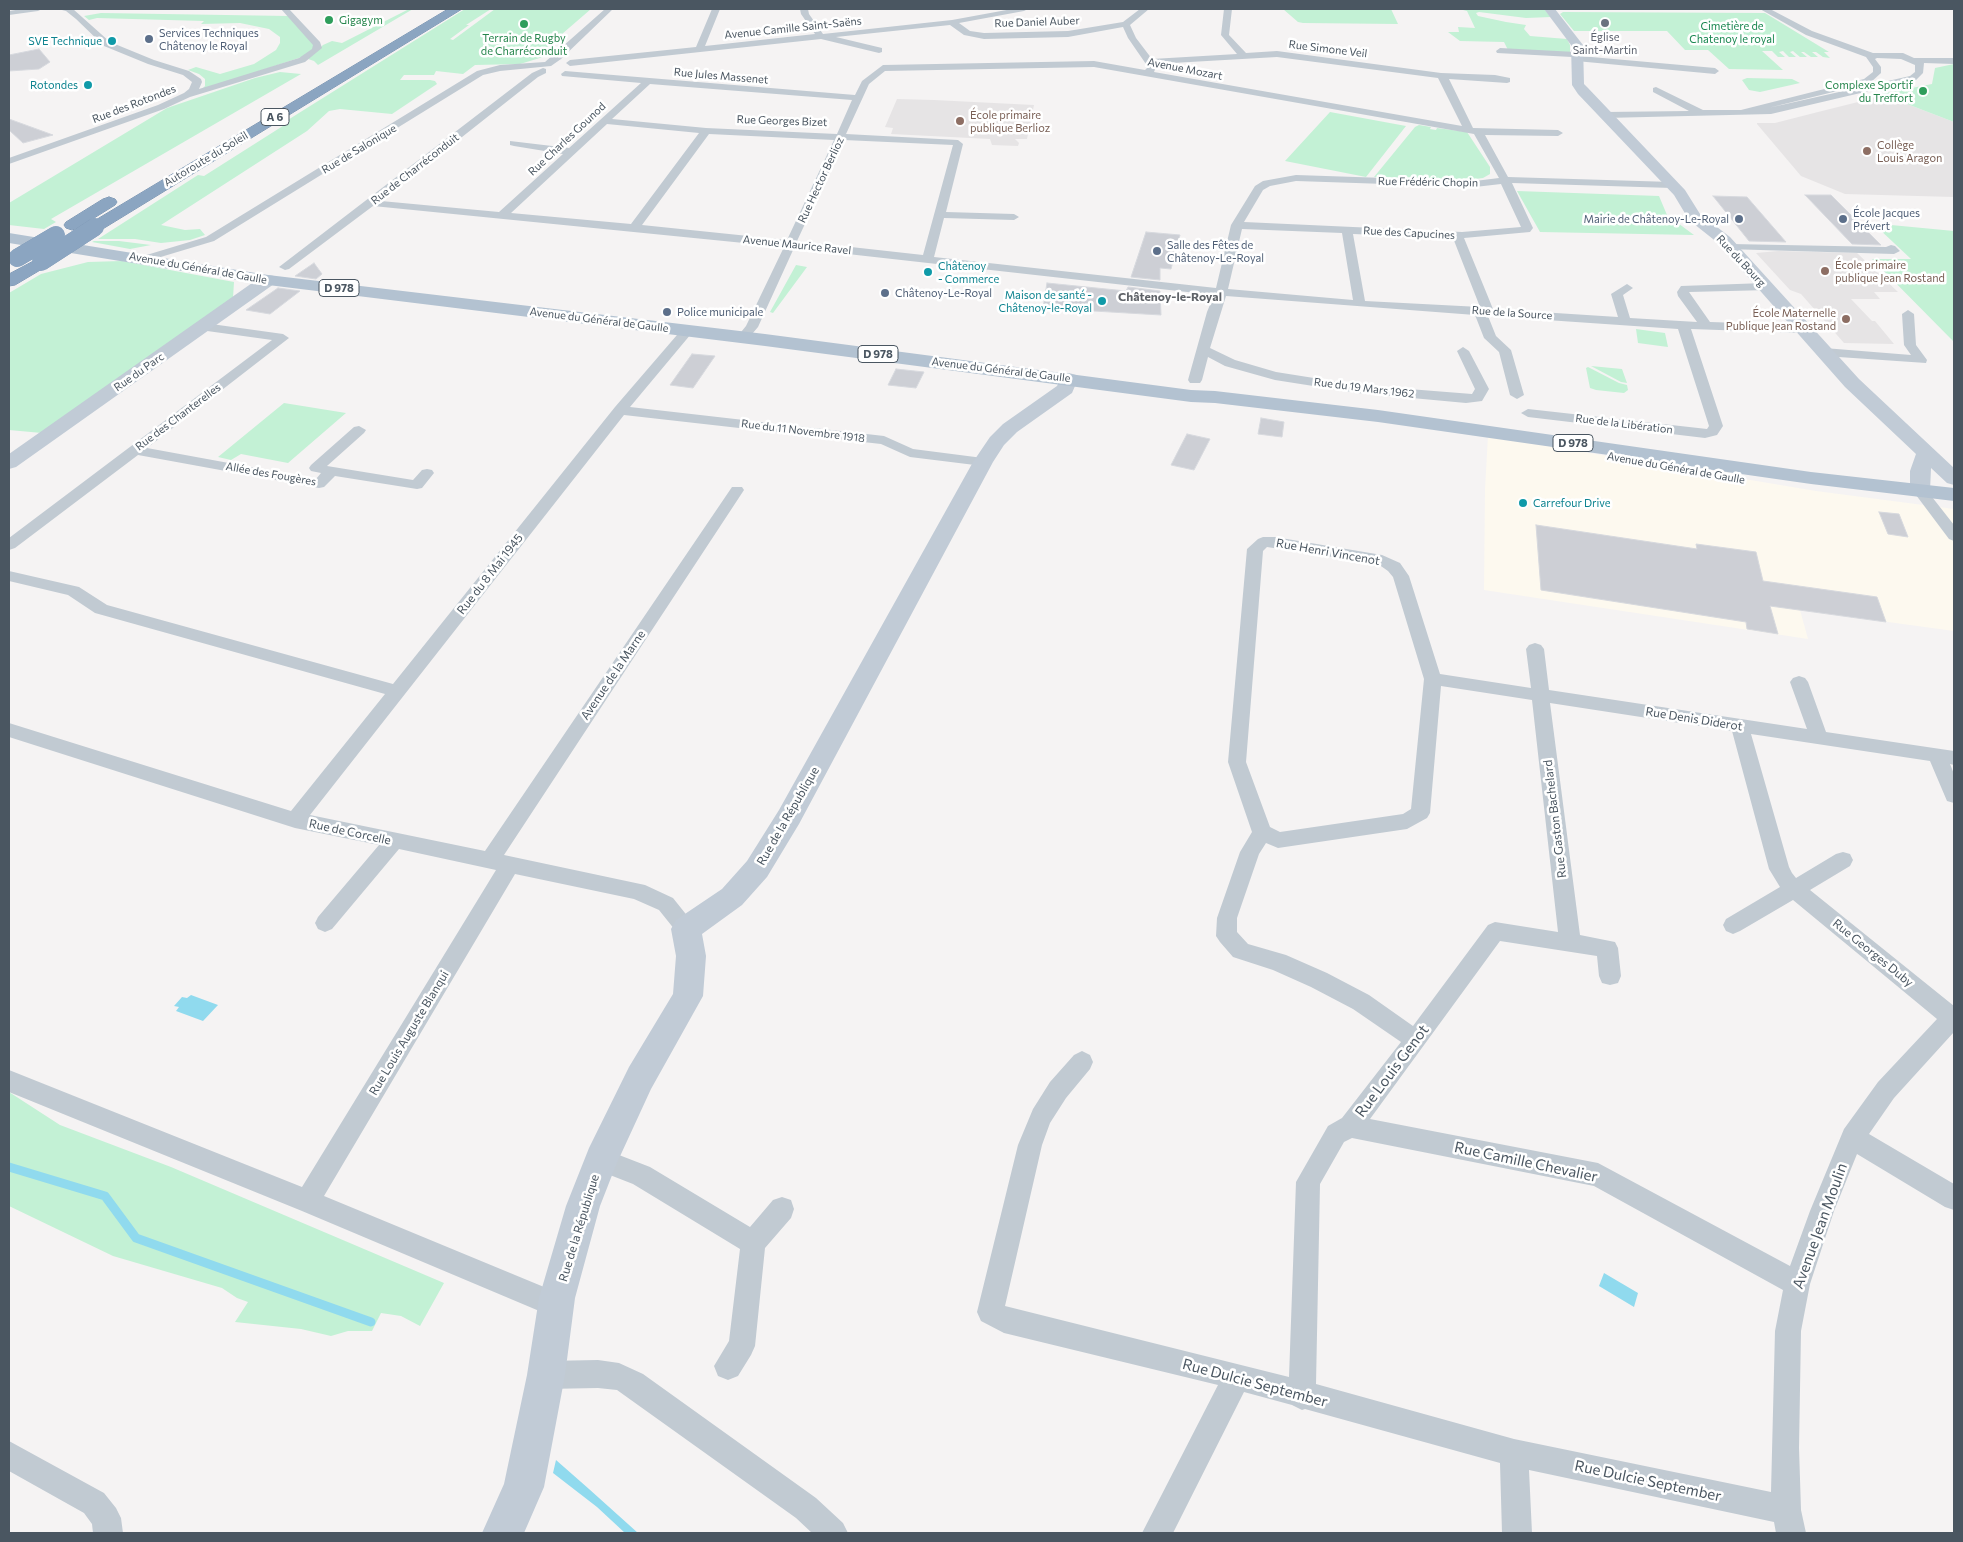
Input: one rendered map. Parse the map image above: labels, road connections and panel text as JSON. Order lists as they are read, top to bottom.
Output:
{
  "streets": {
    "highway": ["A 6", "Autoroute du Soleil"],
    "main road": ["Avenue du Général de Gaulle", "D 978"],
    "street": [
      "Rue Daniel Auber",
      "Avenue Camille Saint-Saëns",
      "Rue Simone Veil",
      "Avenue Mozart",
      "Rue Jules Massenet",
      "Rue des Rotondes",
      "Rue Georges Bizet",
      "Rue Charles Gounod",
      "Rue de Salonique",
      "Rue de Charréconduit",
      "Rue Hector Berlioz",
      "Rue Frédéric Chopin",
      "Rue des Capucines",
      "Avenue Maurice Ravel",
      "Rue du Bourg",
      "Rue de la Source",
      "Rue du Parc",
      "Rue du 19 Mars 1962",
      "Rue des Chanterelles",
      "Rue de la Libération",
      "Rue du 11 Novembre 1918",
      "Allée des Fougères",
      "Rue Henri Vincenot",
      "Rue du 8 Mai 1945",
      "Avenue de la Marne",
      "Rue Denis Diderot",
      "Rue de la République",
      "Rue Gaston Bachelard",
      "Rue de Corcelle",
      "Rue Georges Duby",
      "Rue Louis Auguste Blanqui",
      "Rue Louis Genot",
      "Rue Camille Chevalier",
      "Avenue Jean Moulin",
      "Rue Dulcie September"
    ]
  },
  "crossings": [
    ["Rue Daniel Auber", "Avenue Camille Saint-Saëns"],
    ["Avenue Camille Saint-Saëns", "Avenue Mozart"],
    ["Avenue Camille Saint-Saëns", "Rue Jules Massenet"],
    ["Avenue Camille Saint-Saëns", "Rue de Salonique"],
    ["Avenue Camille Saint-Saëns", "Rue de Charréconduit"],
    ["Avenue Camille Saint-Saëns", "Rue Hector Berlioz"],
    ["Avenue Mozart", "Rue Hector Berlioz"],
    ["Rue Jules Massenet", "Rue Charles Gounod"],
    ["Rue Jules Massenet", "Rue de Salonique"],
    ["Rue Jules Massenet", "Rue de Charréconduit"],
    ["Rue Jules Massenet", "Rue Hector Berlioz"],
    ["Rue Georges Bizet", "Rue Charles Gounod"],
    ["Rue Georges Bizet", "Rue Hector Berlioz"],
    ["Rue Charles Gounod", "Avenue Maurice Ravel"],
    ["Rue de Salonique", "Rue de Charréconduit"],
    ["Rue de Salonique", "Avenue du Général de Gaulle"],
    ["Rue de Charréconduit", "Avenue Maurice Ravel"],
    ["Rue Hector Berlioz", "Avenue Maurice Ravel"],
    ["Rue Hector Berlioz", "Avenue du Général de Gaulle"],
    ["Rue Frédéric Chopin", "Rue des Capucines"],
    ["Rue Frédéric Chopin", "Rue du Bourg"],
    ["Avenue Maurice Ravel", "Rue de la Source"],
    ["Avenue du Général de Gaulle", "Rue du Parc"],
    ["Avenue du Général de Gaulle", "Rue du 8 Mai 1945"],
    ["Avenue du Général de Gaulle", "Rue de la République"],
    ["Rue du Parc", "Rue des Chanterelles"],
    ["Rue des Chanterelles", "Allée des Fougères"],
    ["Rue du 11 Novembre 1918", "Rue du 8 Mai 1945"],
    ["Rue du 11 Novembre 1918", "Rue de la République"],
    ["Rue Henri Vincenot", "Rue Denis Diderot"],
    ["Rue du 8 Mai 1945", "Rue de Corcelle"],
    ["Avenue de la Marne", "Rue de Corcelle"],
    ["Avenue de la Marne", "Rue Louis Auguste Blanqui"],
    ["Rue Denis Diderot", "Rue Gaston Bachelard"],
    ["Rue Denis Diderot", "Rue Georges Duby"],
    ["Rue de la République", "Rue de Corcelle"],
    ["Rue Gaston Bachelard", "Rue Louis Genot"],
    ["Rue de Corcelle", "Rue Louis Auguste Blanqui"],
    ["Rue Georges Duby", "Avenue Jean Moulin"],
    ["Rue Louis Genot", "Rue Camille Chevalier"],
    ["Rue Louis Genot", "Rue Dulcie September"],
    ["Rue Camille Chevalier", "Avenue Jean Moulin"],
    ["Avenue Jean Moulin", "Rue Dulcie September"]
  ],
  "districts": ["Châtenoy-le-Royal"],
  "parks": ["Cimetière de Chatenoy le royal"],
  "places": [
    "Gigagym",
    "Église Saint-Martin",
    "Terrain de Rugby de Charréconduit",
    "Services Techniques Châtenoy le Royal",
    "SVE Technique",
    "Rotondes",
    "Complexe Sportif du Treffort",
    "École primaire publique Berlioz",
    "Collège Louis Aragon",
    "Mairie de Châtenoy-Le-Royal",
    "École Jacques Prévert",
    "Salle des Fêtes de Châtenoy-Le-Royal",
    "École primaire publique Jean Rostand",
    "Châtenoy - Commerce",
    "Châtenoy-Le-Royal",
    "Maison de santé - Châtenoy-le-Royal",
    "Police municipale",
    "École Maternelle Publique Jean Rostand",
    "Carrefour Drive"
  ]
}
